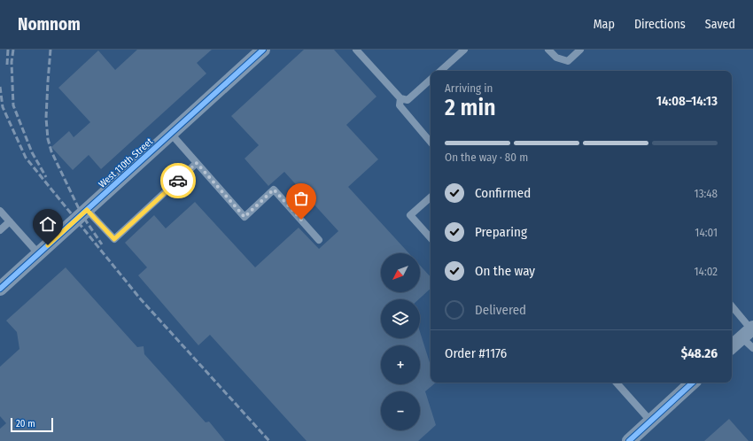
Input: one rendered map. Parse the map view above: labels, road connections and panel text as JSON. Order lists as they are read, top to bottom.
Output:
{
  "streets": {
    "street": ["West 110th Street"]
  },
  "scale_bar": "20 m",
  "north": "bottom left",
  "page": {
    "header": "Nomnom",
    "nav": ["Map", "Directions", "Saved"],
    "heading": ["2 min", "Arriving in", "14:08–14:13"],
    "panel": ["Order #1176", "$48.26"],
    "bar": "On the way · 80 m",
    "list": [
      ["Confirmed", "13:48"],
      ["Preparing", "14:01"],
      ["On the way", "14:02"],
      "Delivered"
    ],
    "map_buttons": ["+", "−"],
    "scale": "20 m"
  }
}
